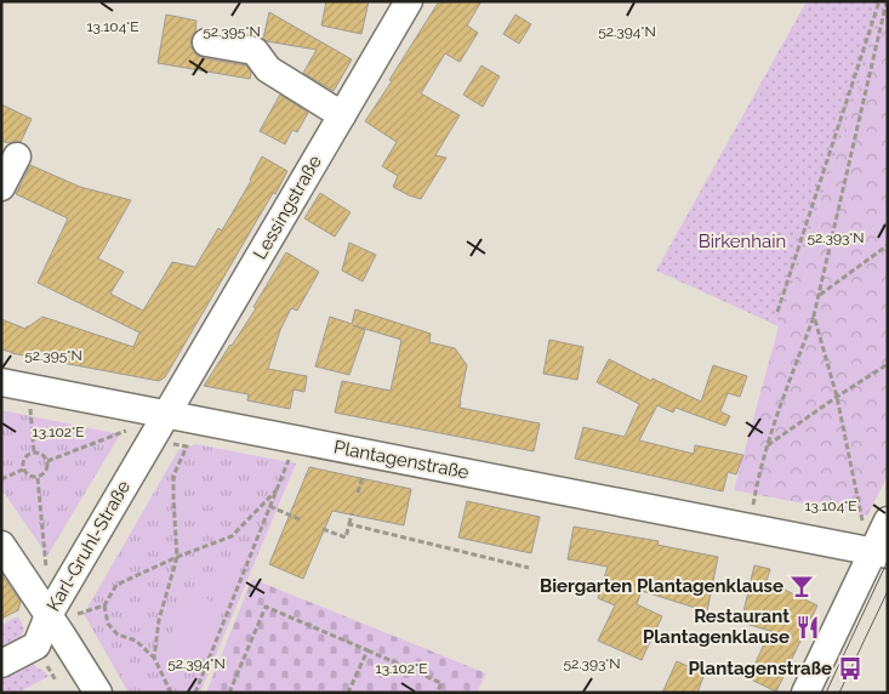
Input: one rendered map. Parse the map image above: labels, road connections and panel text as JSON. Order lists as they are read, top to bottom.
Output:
{
  "streets": {
    "street": ["Lessingstraße", "Plantagenstraße", "Karl-Gruhl-Straße"]
  },
  "crossings": [
    ["Lessingstraße", "Plantagenstraße"],
    ["Lessingstraße", "Karl-Gruhl-Straße"],
    ["Plantagenstraße", "Karl-Gruhl-Straße"]
  ],
  "parks": ["Birkenhain"],
  "places": {
    "bar": ["Biergarten Plantagenklause"],
    "restaurant": ["Restaurant Plantagenklause"],
    "bus stop": ["Plantagenstraße"]
  },
  "coordinates": [
    "13.104°E",
    "52.395°N",
    "52.394°N",
    "52.393°N",
    "13.102°E"
  ]
}
